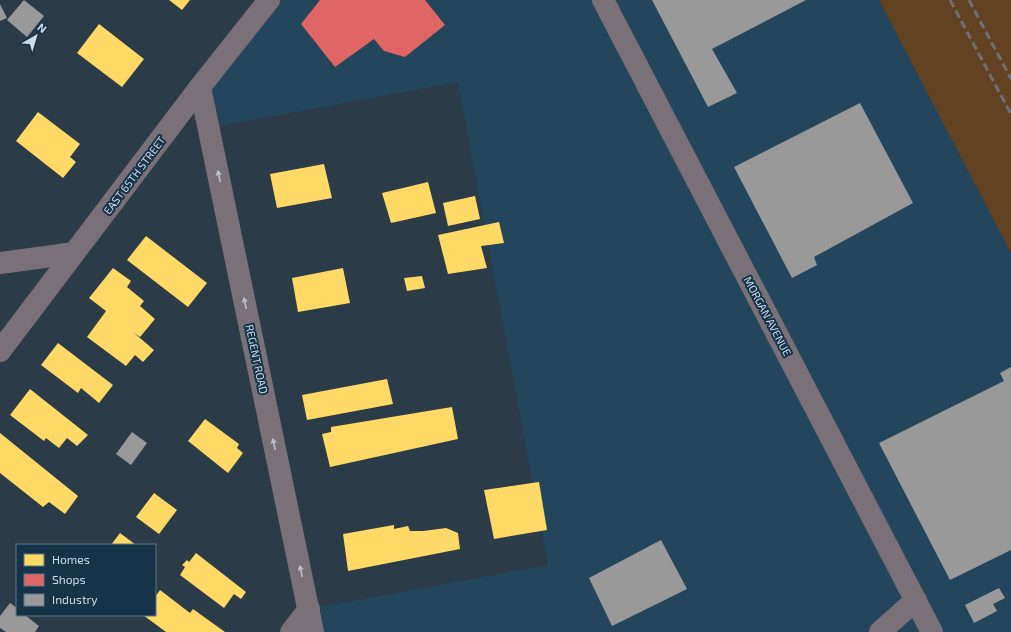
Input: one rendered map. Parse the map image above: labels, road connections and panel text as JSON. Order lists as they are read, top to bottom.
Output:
{
  "streets": {
    "street": ["EAST 65TH STREET", "MORGAN AVENUE", "REGENT ROAD"]
  },
  "crossings": [
    ["EAST 65TH STREET", "REGENT ROAD"]
  ],
  "one_way": ["REGENT ROAD"],
  "legend": ["Homes", "Shops", "Industry"],
  "north": "top right"
}
